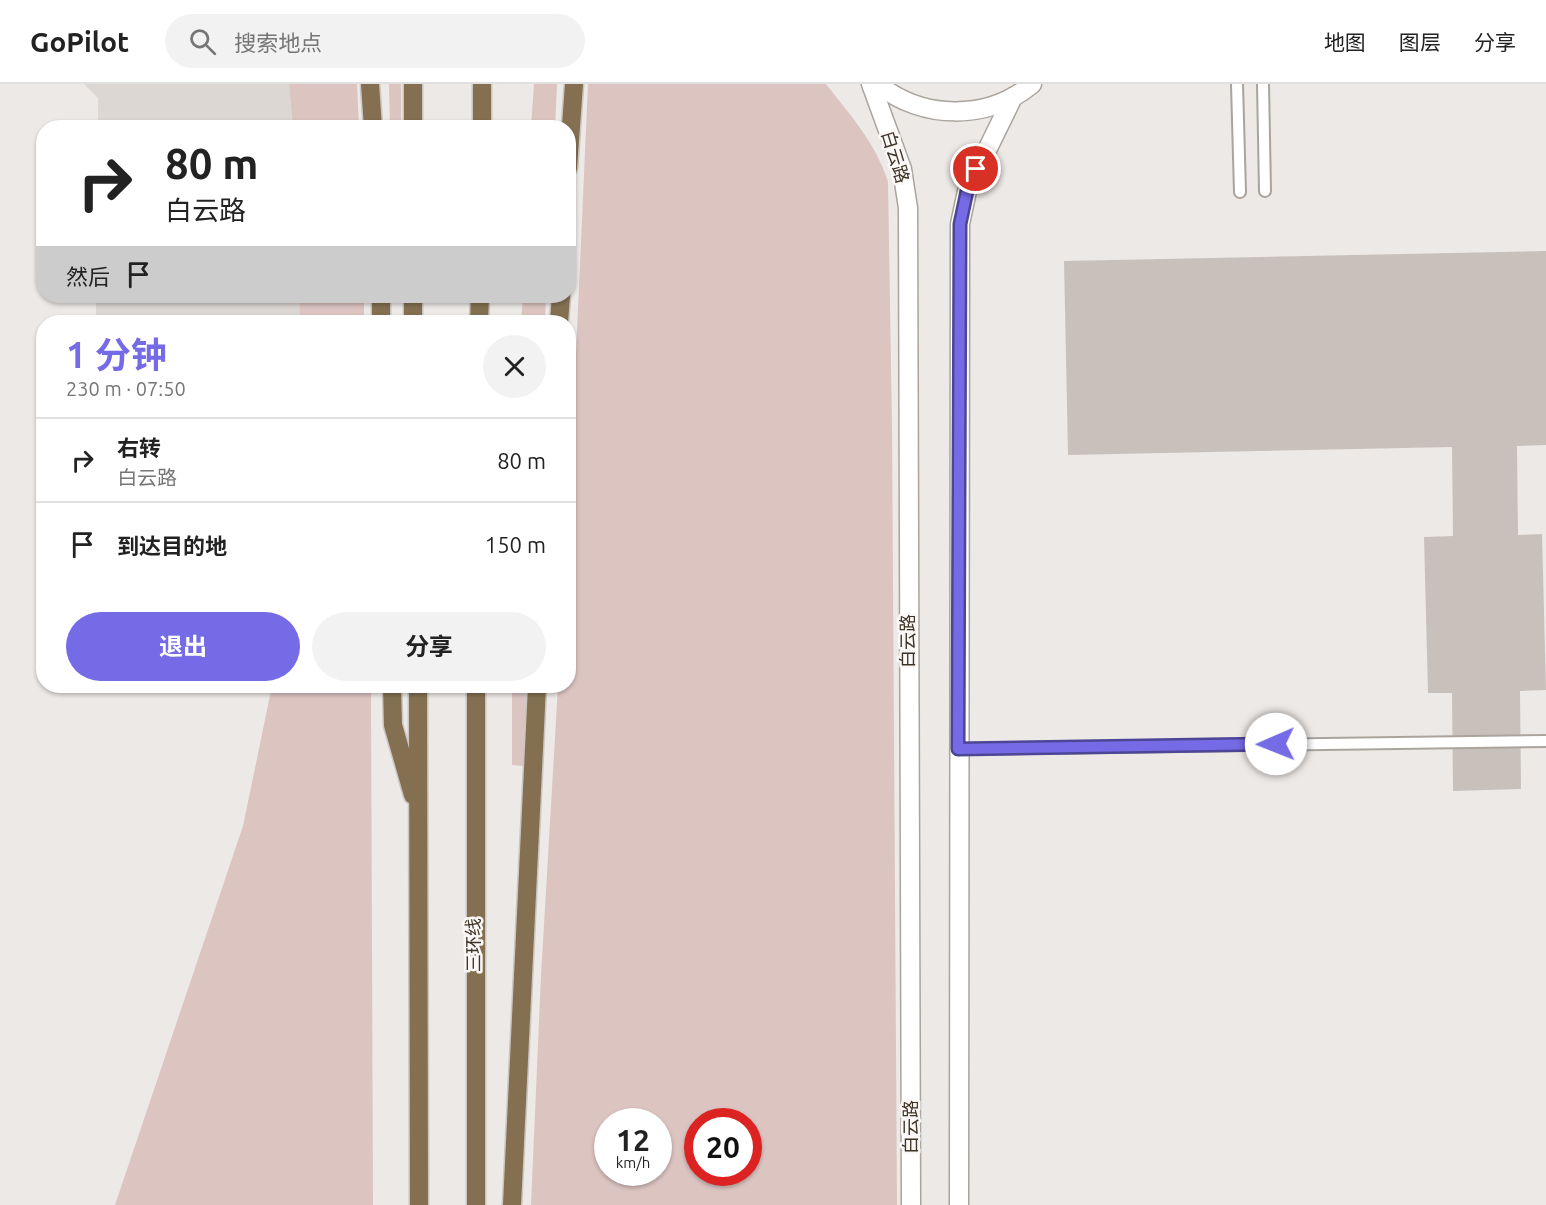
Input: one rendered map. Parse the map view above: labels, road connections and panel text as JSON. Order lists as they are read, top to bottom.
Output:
{
  "streets": {
    "highway": ["三环线"],
    "street": ["白云路"]
  },
  "page": {
    "header": "GoPilot",
    "search": "搜索地点",
    "nav": ["地图", "图层", "分享"],
    "turn": ["80 m", "白云路"],
    "then": "然后",
    "heading": ["1 分钟", "230 m · 07:50"],
    "list": [
      {
        "name": "右转",
        "note": "白云路",
        "value": "80 m"
      },
      {
        "name": "到达目的地",
        "value": "150 m"
      }
    ],
    "buttons": ["退出", "分享"],
    "speed": "12 km/h",
    "limit": "20"
  }
}
